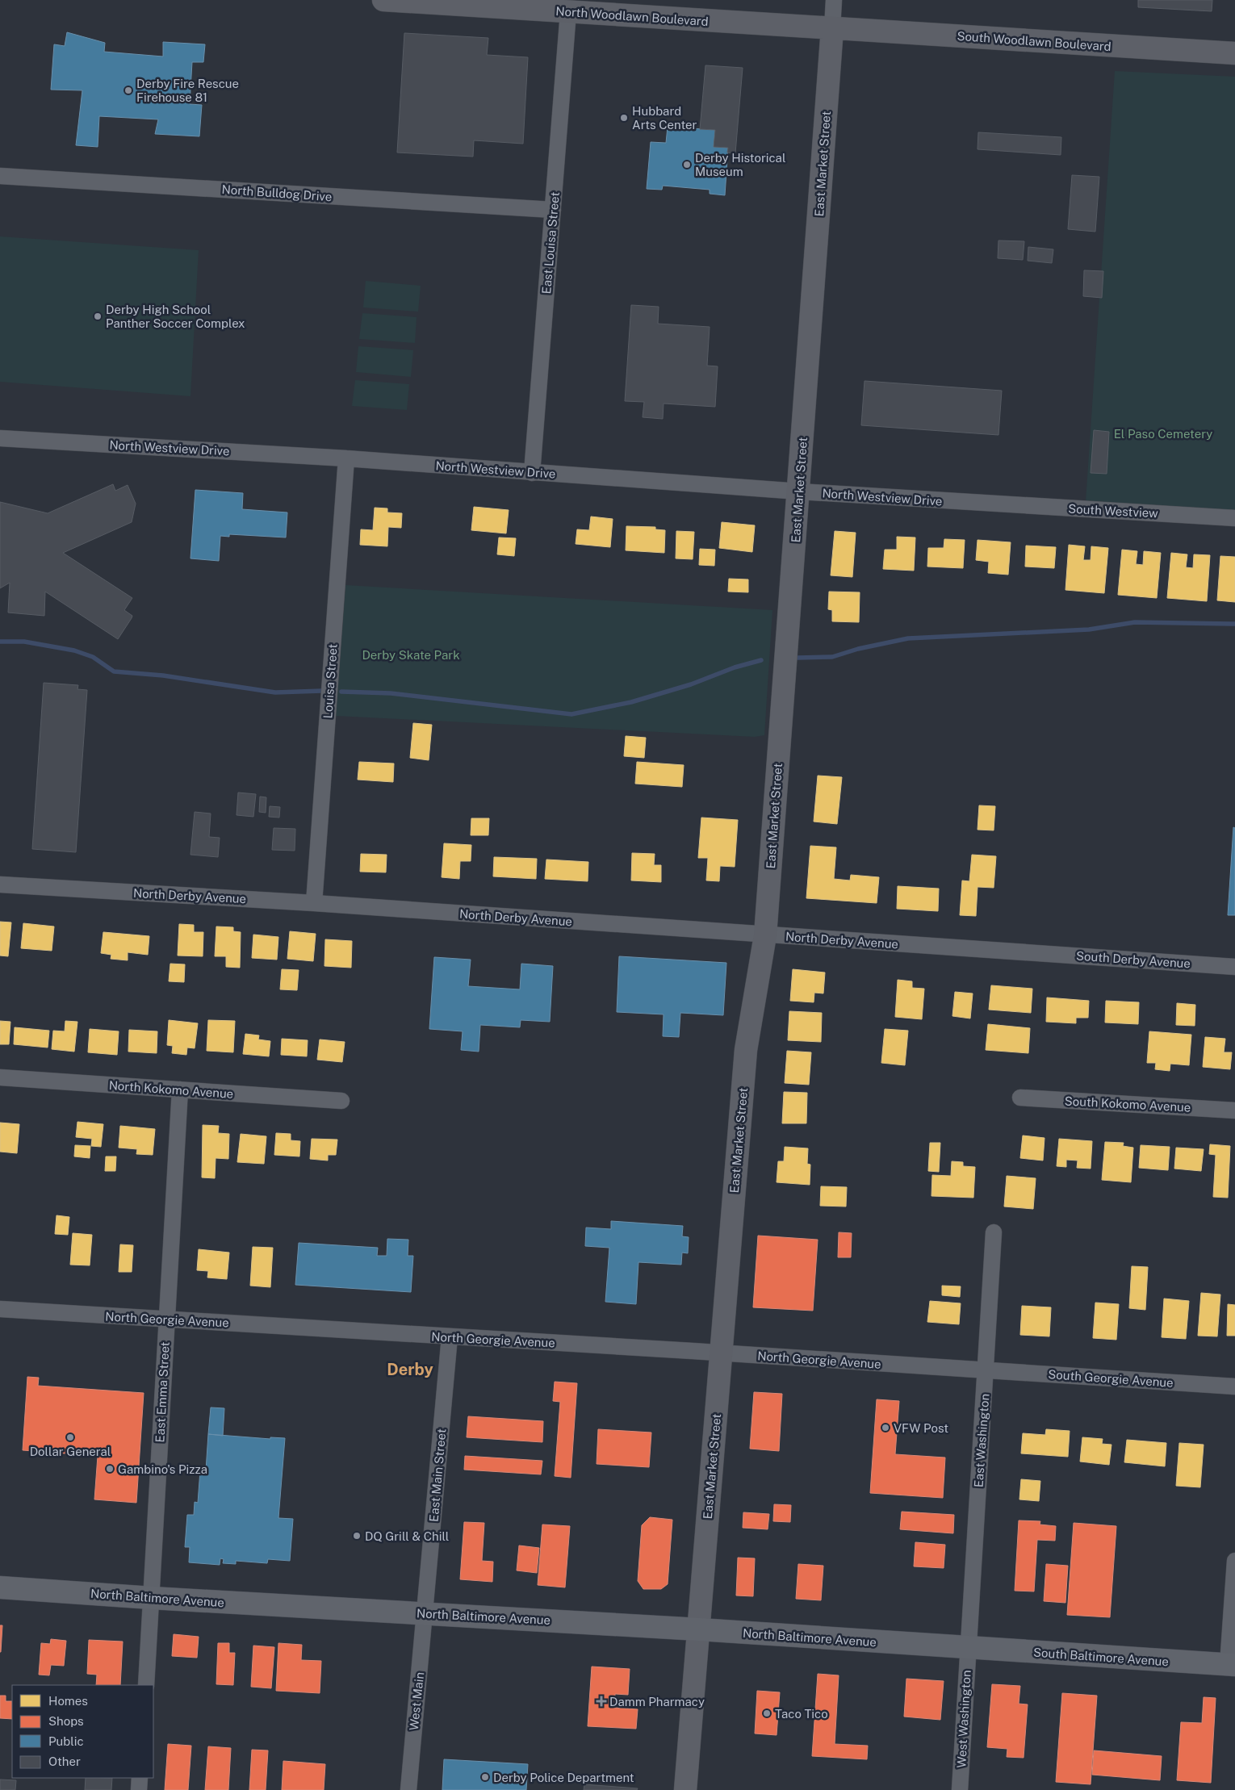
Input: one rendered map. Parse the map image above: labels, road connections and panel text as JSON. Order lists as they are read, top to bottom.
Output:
{
  "streets": {
    "main road": ["North Baltimore Avenue", "South Baltimore Avenue"],
    "street": [
      "North Woodlawn Boulevard",
      "South Woodlawn Boulevard",
      "East Market Street",
      "North Bulldog Drive",
      "East Louisa Street",
      "North Westview Drive",
      "South Westview",
      "Louisa Street",
      "North Derby Avenue",
      "South Derby Avenue",
      "North Kokomo Avenue",
      "South Kokomo Avenue",
      "North Georgie Avenue",
      "South Georgie Avenue",
      "East Emma Street",
      "East Washington",
      "East Main Street",
      "West Main",
      "West Washington"
    ]
  },
  "crossings": [
    ["North Woodlawn Boulevard", "South Woodlawn Boulevard"],
    ["North Woodlawn Boulevard", "East Market Street"],
    ["North Woodlawn Boulevard", "East Louisa Street"],
    ["South Woodlawn Boulevard", "East Market Street"],
    ["East Market Street", "North Westview Drive"],
    ["East Market Street", "North Derby Avenue"],
    ["East Market Street", "North Georgie Avenue"],
    ["East Market Street", "North Baltimore Avenue"],
    ["North Bulldog Drive", "East Louisa Street"],
    ["East Louisa Street", "North Westview Drive"],
    ["North Westview Drive", "South Westview"],
    ["North Westview Drive", "Louisa Street"],
    ["Louisa Street", "North Derby Avenue"],
    ["North Derby Avenue", "South Derby Avenue"],
    ["North Kokomo Avenue", "East Emma Street"],
    ["North Georgie Avenue", "South Georgie Avenue"],
    ["North Georgie Avenue", "East Emma Street"],
    ["North Georgie Avenue", "East Washington"],
    ["North Georgie Avenue", "East Main Street"],
    ["South Georgie Avenue", "East Washington"],
    ["East Emma Street", "North Baltimore Avenue"],
    ["East Washington", "North Baltimore Avenue"],
    ["East Washington", "South Baltimore Avenue"],
    ["East Washington", "West Washington"],
    ["East Main Street", "North Baltimore Avenue"],
    ["East Main Street", "West Main"],
    ["North Baltimore Avenue", "South Baltimore Avenue"],
    ["North Baltimore Avenue", "West Main"],
    ["North Baltimore Avenue", "West Washington"],
    ["South Baltimore Avenue", "West Washington"]
  ],
  "districts": ["Derby"],
  "parks": ["El Paso Cemetery", "Derby Skate Park"],
  "places": {
    "other": [
      "Derby Fire Rescue Firehouse 81",
      "Hubbard Arts Center",
      "Derby Historical Museum",
      "Derby High School Panther Soccer Complex",
      "VFW Post",
      "Dollar General",
      "Gambino's Pizza",
      "DQ Grill & Chill",
      "Taco Tico",
      "Derby Police Department"
    ],
    "health": ["Damm Pharmacy"]
  },
  "legend": [
    "Homes",
    "Shops",
    "Public",
    "Other"
  ]
}
